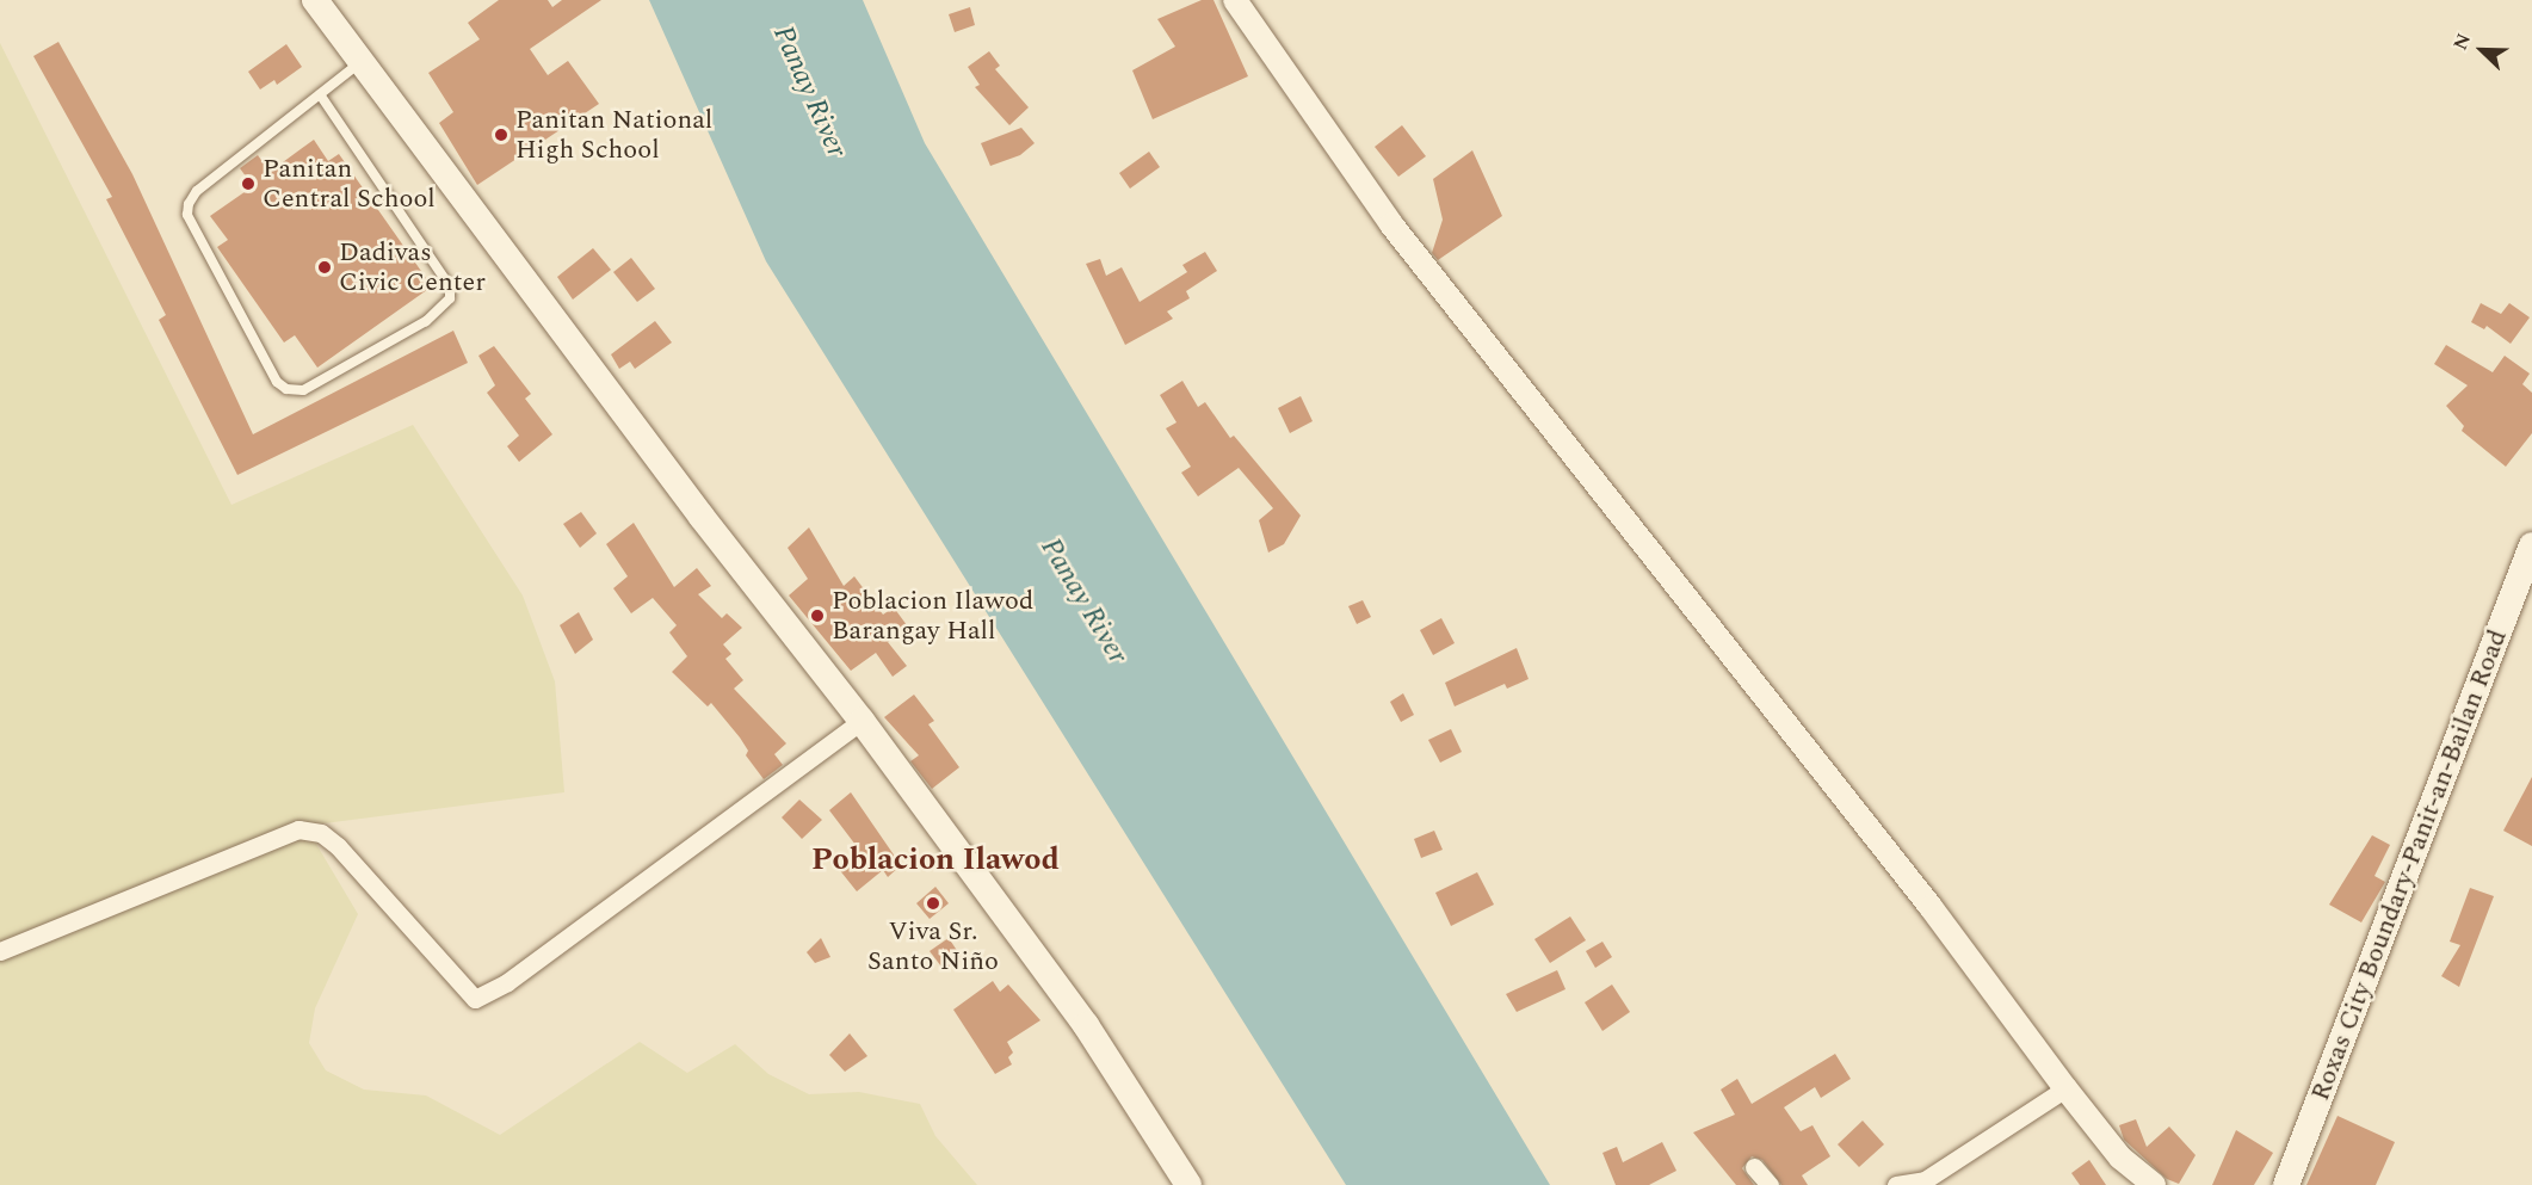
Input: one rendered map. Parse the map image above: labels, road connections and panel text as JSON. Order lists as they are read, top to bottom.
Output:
{
  "streets": {
    "main road": ["Roxas City Boundary-Panit-an-Bailan Road"]
  },
  "districts": ["Poblacion Ilawod"],
  "water": ["Panay River"],
  "places": [
    "Panitan National High School",
    "Panitan Central School",
    "Dadivas Civic Center",
    "Poblacion Ilawod Barangay Hall",
    "Viva Sr. Santo Niño"
  ],
  "north": "top left"
}
